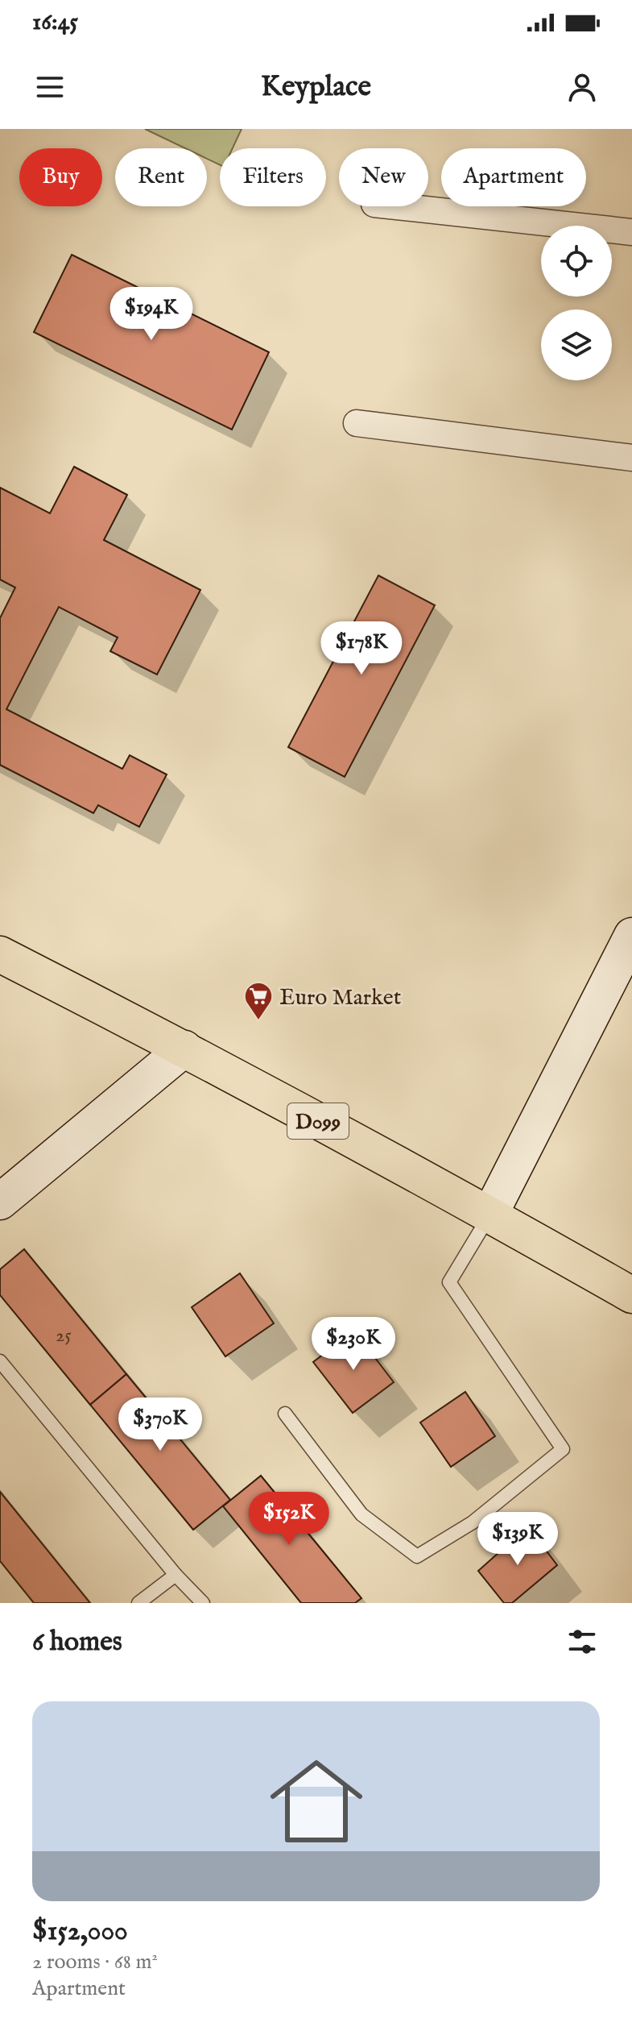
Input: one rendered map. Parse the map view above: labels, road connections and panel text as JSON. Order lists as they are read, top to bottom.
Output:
{
  "streets": {
    "highway": ["D099"]
  },
  "places": {
    "supermarket": ["Euro Market"]
  },
  "house_numbers": ["25"],
  "page": {
    "status": "16:45",
    "header": "Keyplace",
    "chip": [
      "Buy",
      "Rent",
      "Filters",
      "New",
      "Apartment"
    ],
    "price": [
      "$194K",
      "$178K",
      "$230K",
      "$370K",
      "$152K",
      "$139K"
    ],
    "heading": "6 homes",
    "list": [
      {
        "name": "$152,000",
        "note": "2 rooms · 68 m² · Apartment"
      }
    ]
  }
}
